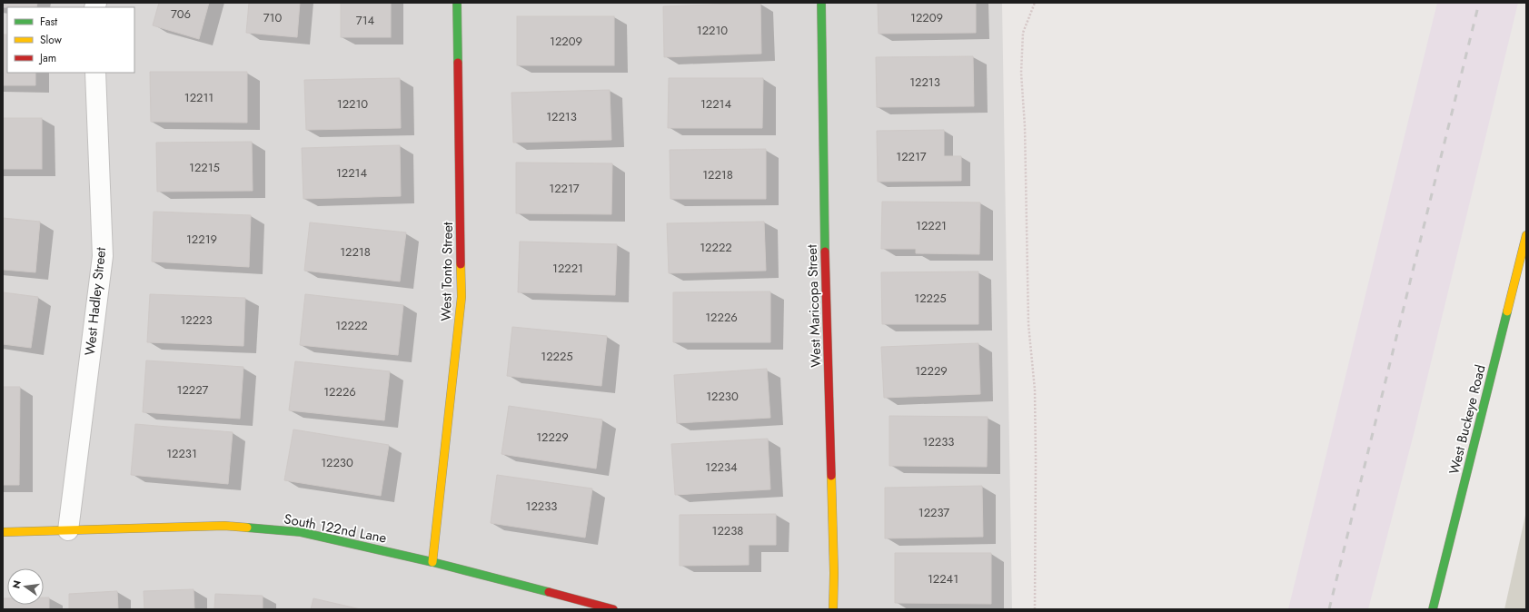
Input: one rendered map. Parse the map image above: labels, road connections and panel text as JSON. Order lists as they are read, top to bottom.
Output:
{
  "streets": {
    "street": [
      "West Tonto Street",
      "West Hadley Street",
      "West Maricopa Street",
      "West Buckeye Road",
      "South 122nd Lane"
    ]
  },
  "crossings": [
    ["West Tonto Street", "South 122nd Lane"],
    ["West Hadley Street", "South 122nd Lane"]
  ],
  "house_numbers": [
    "706",
    "710",
    "12209",
    "714",
    "12210",
    "12209",
    "12213",
    "12211",
    "12210",
    "12214",
    "12213",
    "12217",
    "12215",
    "12214",
    "12218",
    "12217",
    "12221",
    "12219",
    "12222",
    "12218",
    "12221",
    "12225",
    "12226",
    "12223",
    "12222",
    "12225",
    "12229",
    "12227",
    "12226",
    "12230",
    "12229",
    "12233",
    "12231",
    "12230",
    "12234",
    "12233",
    "12237",
    "12238",
    "12241"
  ],
  "legend": ["Fast", "Slow", "Jam"],
  "north": "left"
}
